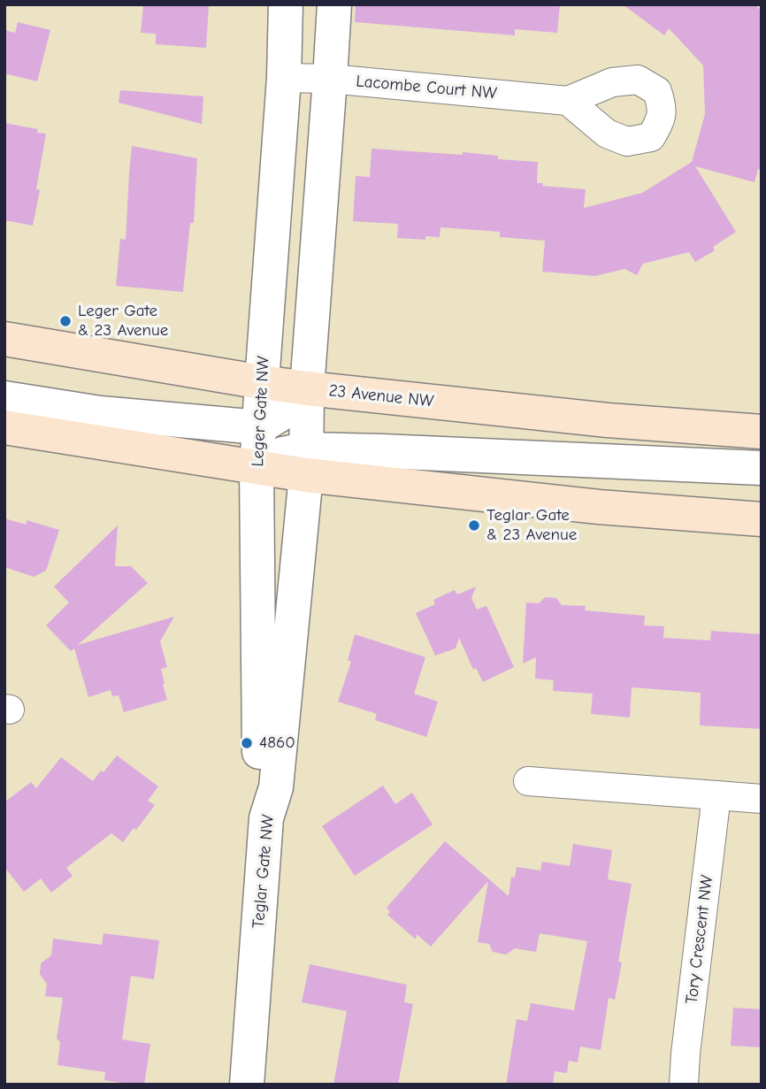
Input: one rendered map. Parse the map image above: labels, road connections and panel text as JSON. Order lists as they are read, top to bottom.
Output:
{
  "streets": {
    "main road": ["23 Avenue NW"],
    "street": [
      "Lacombe Court NW",
      "Leger Gate NW",
      "Teglar Gate NW",
      "Tory Crescent NW"
    ]
  },
  "crossings": [
    ["Lacombe Court NW", "Leger Gate NW"],
    ["23 Avenue NW", "Leger Gate NW"],
    ["Leger Gate NW", "Teglar Gate NW"]
  ],
  "places": ["Leger Gate & 23 Avenue", "Teglar Gate & 23 Avenue", "4860"]
}
